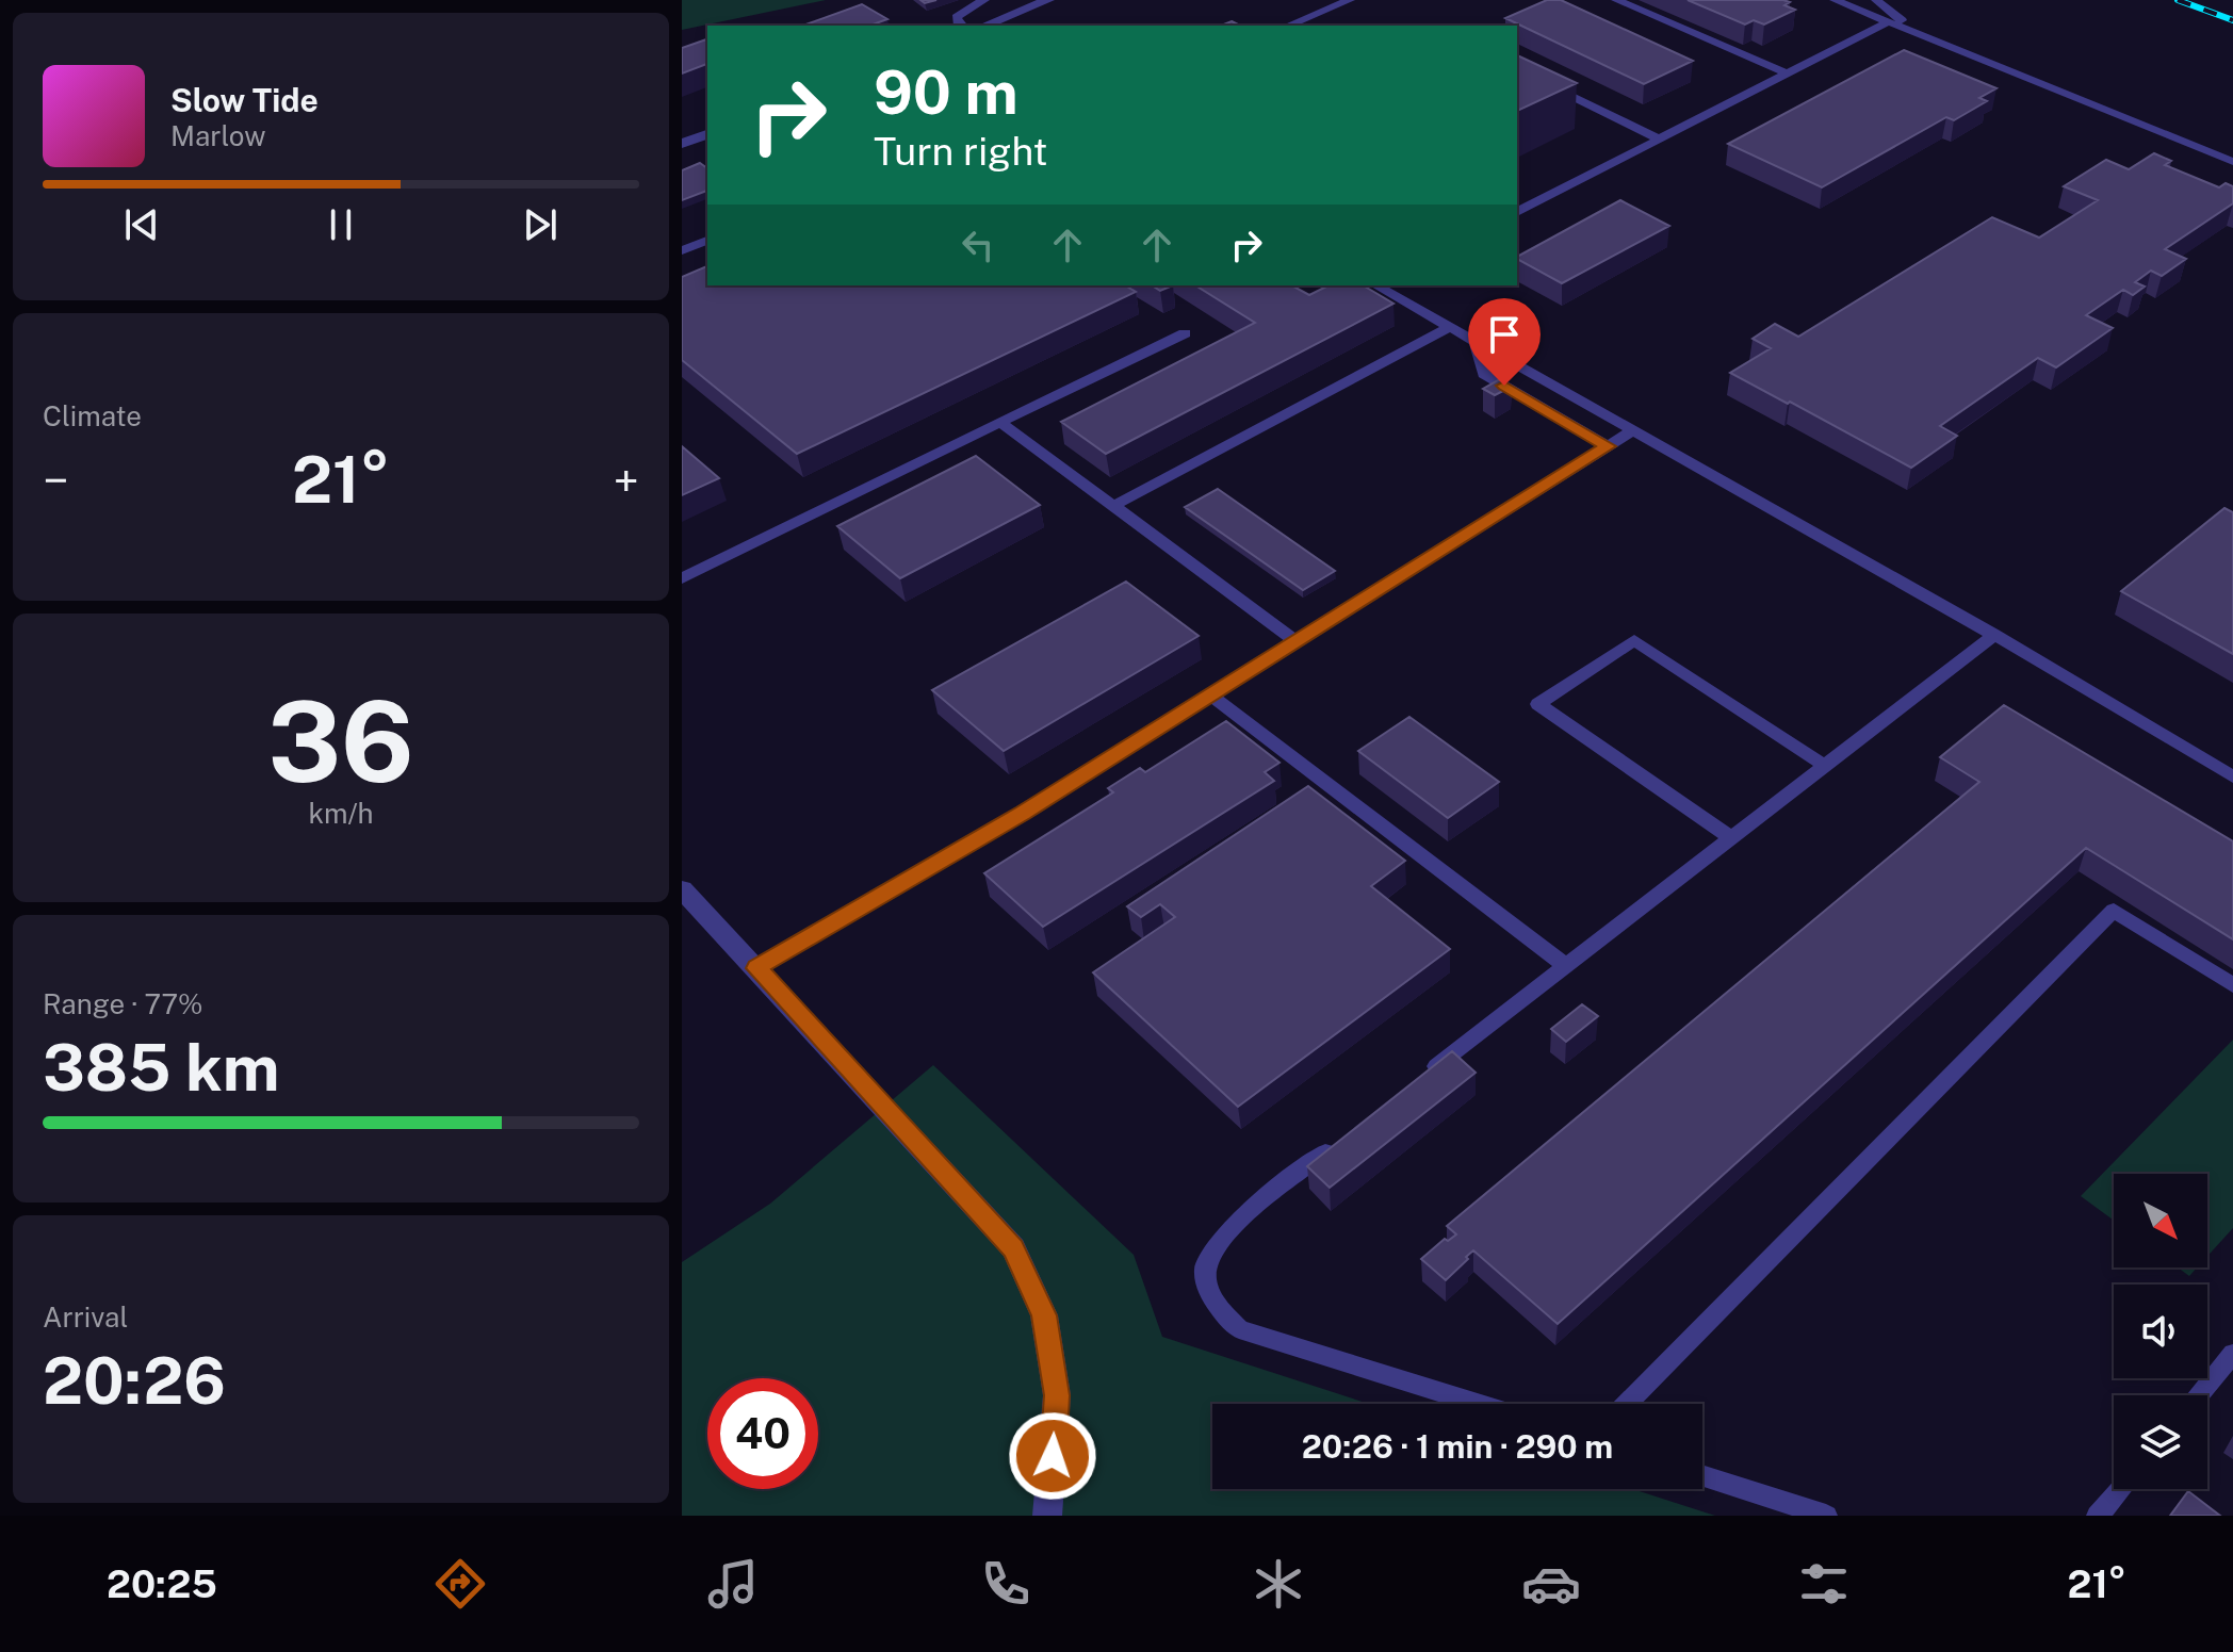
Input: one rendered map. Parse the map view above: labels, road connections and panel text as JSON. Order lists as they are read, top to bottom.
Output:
{
  "north": "bottom right",
  "page": {
    "turn": ["90 m", "Turn right"],
    "song": ["Slow Tide", "Marlow"],
    "tile": [
      "Climate",
      ["36", "km/h"],
      ["Range · 77%", "385 km"],
      ["Arrival", "20:26"]
    ],
    "heat": ["−", "21°", "+"],
    "limit": "40",
    "trip": "20:26 · 1 min · 290 m",
    "tabs": ["20:25", "21°"]
  }
}
